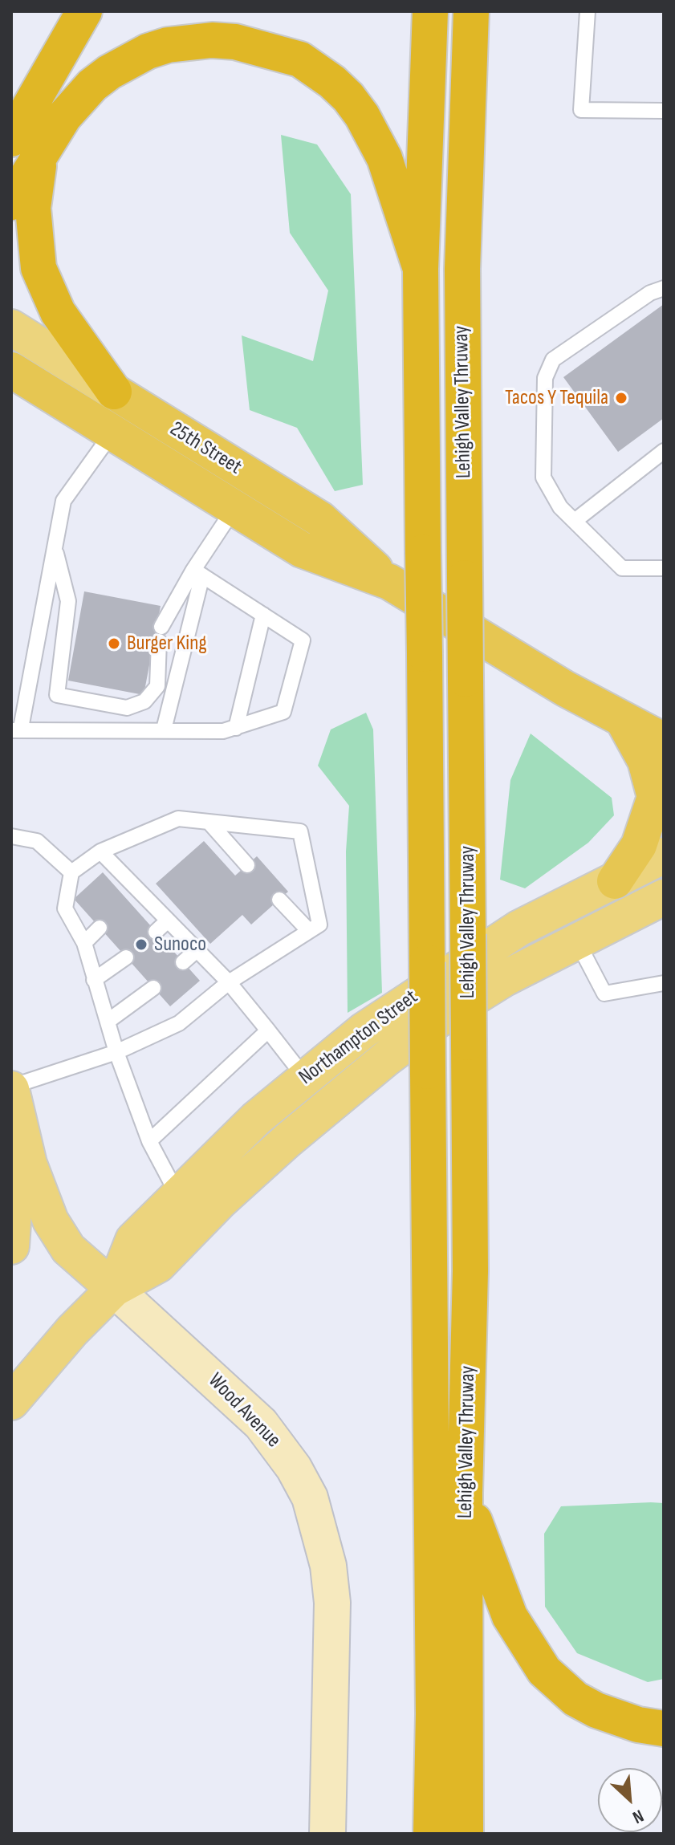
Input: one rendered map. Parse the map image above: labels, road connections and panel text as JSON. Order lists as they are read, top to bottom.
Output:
{
  "streets": {
    "highway": ["Lehigh Valley Thruway", "25th Street"],
    "main road": ["Northampton Street", "Wood Avenue"]
  },
  "crossings": [
    ["Northampton Street", "Wood Avenue"]
  ],
  "places": ["Tacos Y Tequila", "Burger King", "Sunoco"],
  "north": "bottom right"
}
